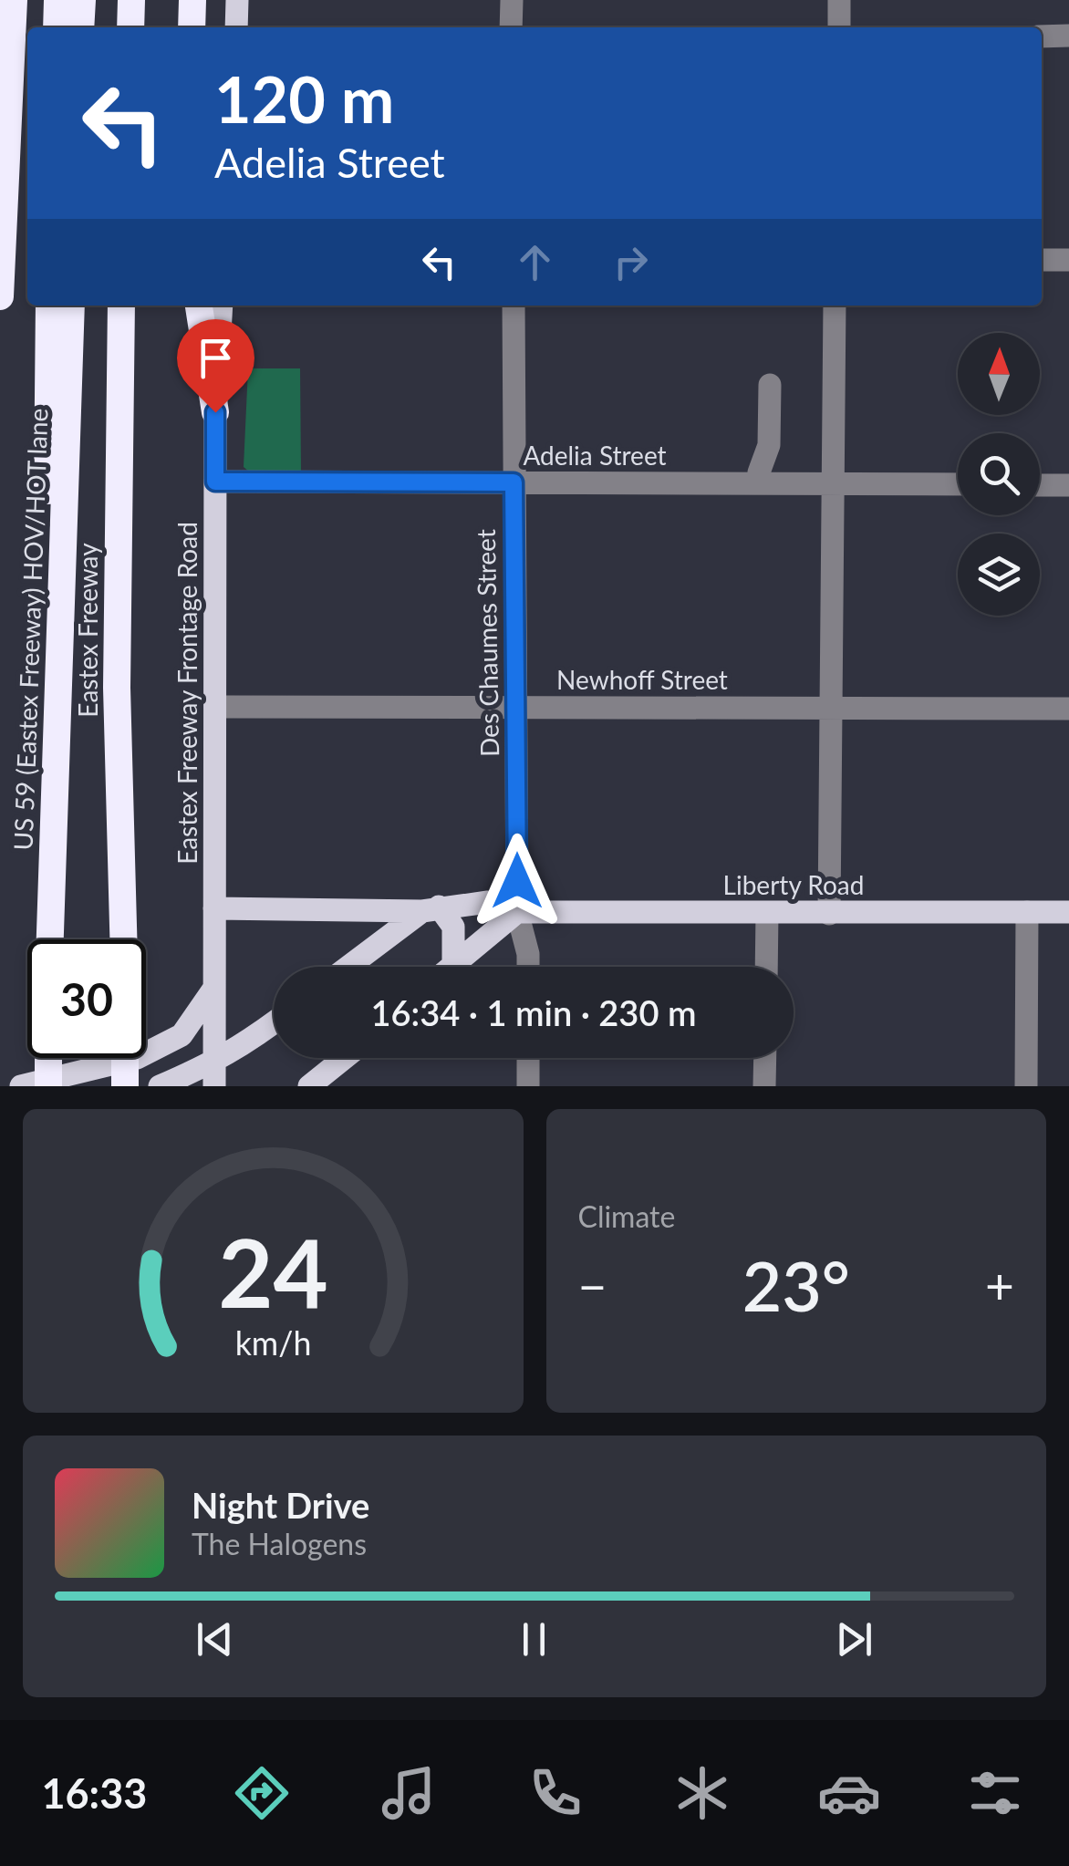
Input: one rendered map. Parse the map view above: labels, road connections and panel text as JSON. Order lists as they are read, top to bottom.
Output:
{
  "streets": {
    "highway": ["US 59 (Eastex Freeway) HOV/HOT lane", "Eastex Freeway"],
    "main road": ["Eastex Freeway Frontage Road", "Liberty Road"],
    "street": ["Adelia Street", "Des Chaumes Street", "Newhoff Street"]
  },
  "crossings": [
    ["Adelia Street", "Des Chaumes Street"],
    ["Adelia Street", "Eastex Freeway Frontage Road"],
    ["US 59 (Eastex Freeway) HOV/HOT lane", "Eastex Freeway"],
    ["Des Chaumes Street", "Newhoff Street"],
    ["Des Chaumes Street", "Liberty Road"],
    ["Newhoff Street", "Eastex Freeway Frontage Road"],
    ["Eastex Freeway Frontage Road", "Liberty Road"]
  ],
  "north": "top",
  "page": {
    "turn": ["120 m", "Adelia Street"],
    "limit": "30",
    "trip": "16:34 · 1 min · 230 m",
    "tile": "Climate",
    "heat": ["−", "23°", "+"],
    "song": ["Night Drive", "The Halogens"],
    "tabs": "16:33",
    "gauge": ["24", "km/h"]
  }
}
